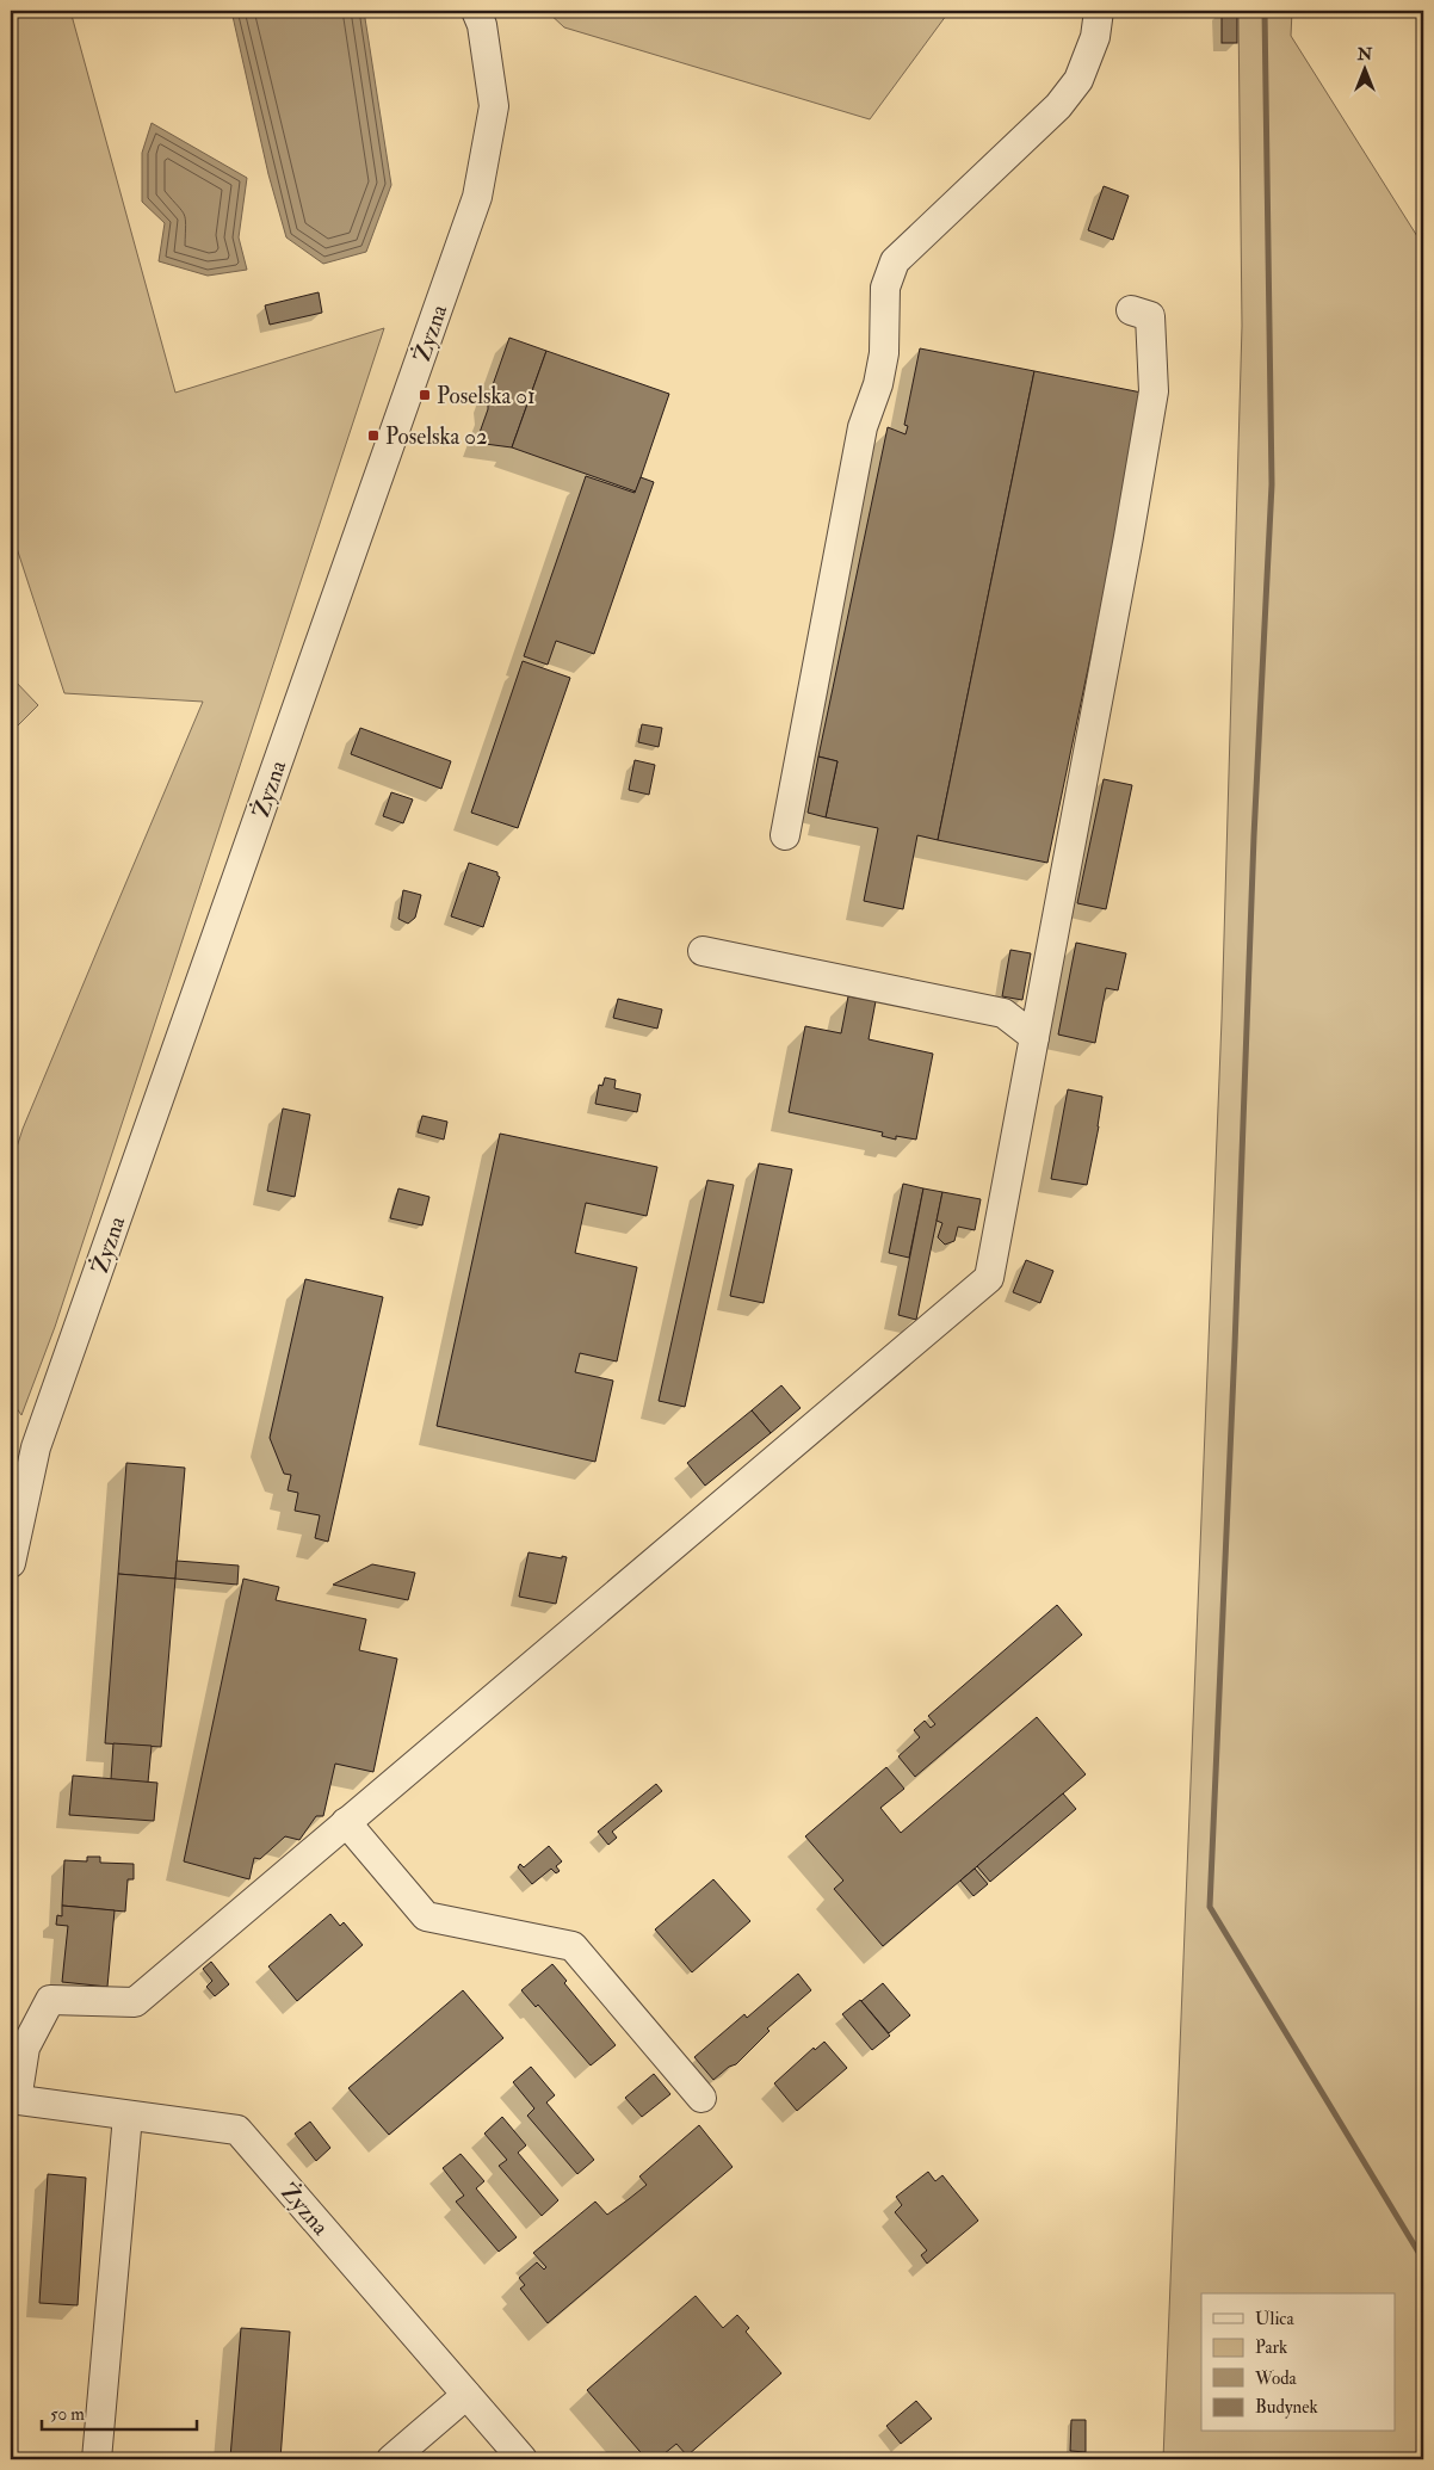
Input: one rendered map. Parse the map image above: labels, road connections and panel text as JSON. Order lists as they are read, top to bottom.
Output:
{
  "streets": {
    "street": ["Żyzna"]
  },
  "places": {
    "transit": ["Poselska 01", "Poselska 02"]
  },
  "legend": [
    "Ulica",
    "Park",
    "Woda",
    "Budynek"
  ],
  "scale_bar": "50 m",
  "north": "top"
}
